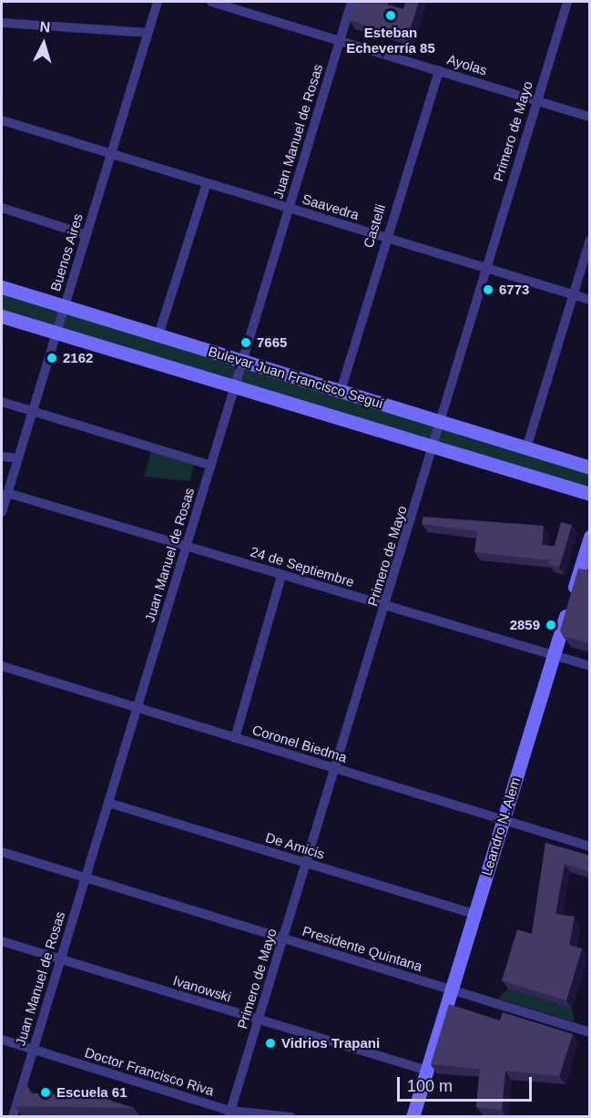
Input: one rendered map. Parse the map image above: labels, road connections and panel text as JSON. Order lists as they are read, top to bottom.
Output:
{
  "streets": {
    "main road": ["Bulevar Juan Francisco Seguí", "Leandro N. Alem"],
    "street": [
      "Ayolas",
      "Juan Manuel de Rosas",
      "Primero de Mayo",
      "Saavedra",
      "Castelli",
      "Buenos Aires",
      "24 de Septiembre",
      "Coronel Biedma",
      "De Amicis",
      "Presidente Quintana",
      "Ivanowski",
      "Doctor Francisco Riva"
    ]
  },
  "crossings": [
    ["Ayolas", "Juan Manuel de Rosas"],
    ["Ayolas", "Primero de Mayo"],
    ["Ayolas", "Castelli"],
    ["Juan Manuel de Rosas", "Saavedra"],
    ["Juan Manuel de Rosas", "Bulevar Juan Francisco Seguí"],
    ["Juan Manuel de Rosas", "24 de Septiembre"],
    ["Juan Manuel de Rosas", "Coronel Biedma"],
    ["Juan Manuel de Rosas", "De Amicis"],
    ["Juan Manuel de Rosas", "Presidente Quintana"],
    ["Juan Manuel de Rosas", "Ivanowski"],
    ["Juan Manuel de Rosas", "Doctor Francisco Riva"],
    ["Primero de Mayo", "Saavedra"],
    ["Primero de Mayo", "Bulevar Juan Francisco Seguí"],
    ["Primero de Mayo", "24 de Septiembre"],
    ["Primero de Mayo", "Coronel Biedma"],
    ["Primero de Mayo", "De Amicis"],
    ["Primero de Mayo", "Presidente Quintana"],
    ["Primero de Mayo", "Ivanowski"],
    ["Primero de Mayo", "Doctor Francisco Riva"],
    ["Saavedra", "Castelli"],
    ["Saavedra", "Buenos Aires"],
    ["Castelli", "Bulevar Juan Francisco Seguí"],
    ["Buenos Aires", "Bulevar Juan Francisco Seguí"],
    ["Buenos Aires", "24 de Septiembre"],
    ["24 de Septiembre", "Leandro N. Alem"],
    ["Coronel Biedma", "Leandro N. Alem"],
    ["Leandro N. Alem", "De Amicis"],
    ["Leandro N. Alem", "Presidente Quintana"],
    ["Leandro N. Alem", "Ivanowski"]
  ],
  "places": [
    "Esteban Echeverría 85",
    "6773",
    "7665",
    "2162",
    "2859",
    "Vidrios Trapani",
    "Escuela 61"
  ],
  "scale_bar": "100 m",
  "north": "top"
}
